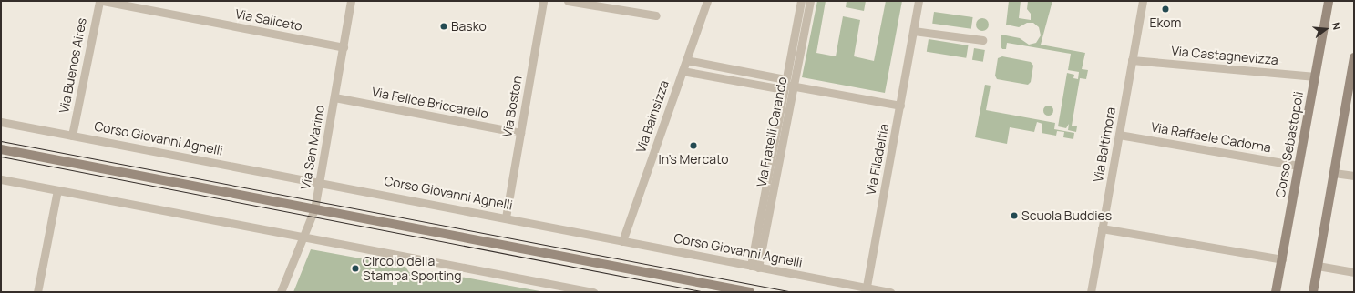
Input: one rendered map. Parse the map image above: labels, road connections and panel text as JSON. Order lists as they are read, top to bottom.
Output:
{
  "streets": {
    "main road": ["Corso Sebastopoli"],
    "street": [
      "Via Saliceto",
      "Via Castagnevizza",
      "Via Buenos Aires",
      "Via Felice Briccarello",
      "Via Boston",
      "Via Bainsizza",
      "Via Fratelli Carando",
      "Via Raffaele Cadorna",
      "Corso Giovanni Agnelli",
      "Via Baltimora",
      "Via San Marino",
      "Via Filadelfia"
    ]
  },
  "crossings": [
    ["Via Saliceto", "Via San Marino"],
    ["Via Castagnevizza", "Via Baltimora"],
    ["Via Castagnevizza", "Corso Sebastopoli"],
    ["Via Buenos Aires", "Corso Giovanni Agnelli"],
    ["Via Felice Briccarello", "Via Boston"],
    ["Via Felice Briccarello", "Via San Marino"],
    ["Via Boston", "Corso Giovanni Agnelli"],
    ["Via Bainsizza", "Corso Giovanni Agnelli"],
    ["Via Fratelli Carando", "Corso Giovanni Agnelli"],
    ["Via Raffaele Cadorna", "Via Baltimora"],
    ["Via Raffaele Cadorna", "Corso Sebastopoli"],
    ["Corso Giovanni Agnelli", "Via San Marino"],
    ["Corso Giovanni Agnelli", "Via Filadelfia"]
  ],
  "places": [
    "Ekom",
    "Basko",
    "In's Mercato",
    "Scuola Buddies",
    "Circolo della Stampa Sporting"
  ],
  "north": "right"
}
